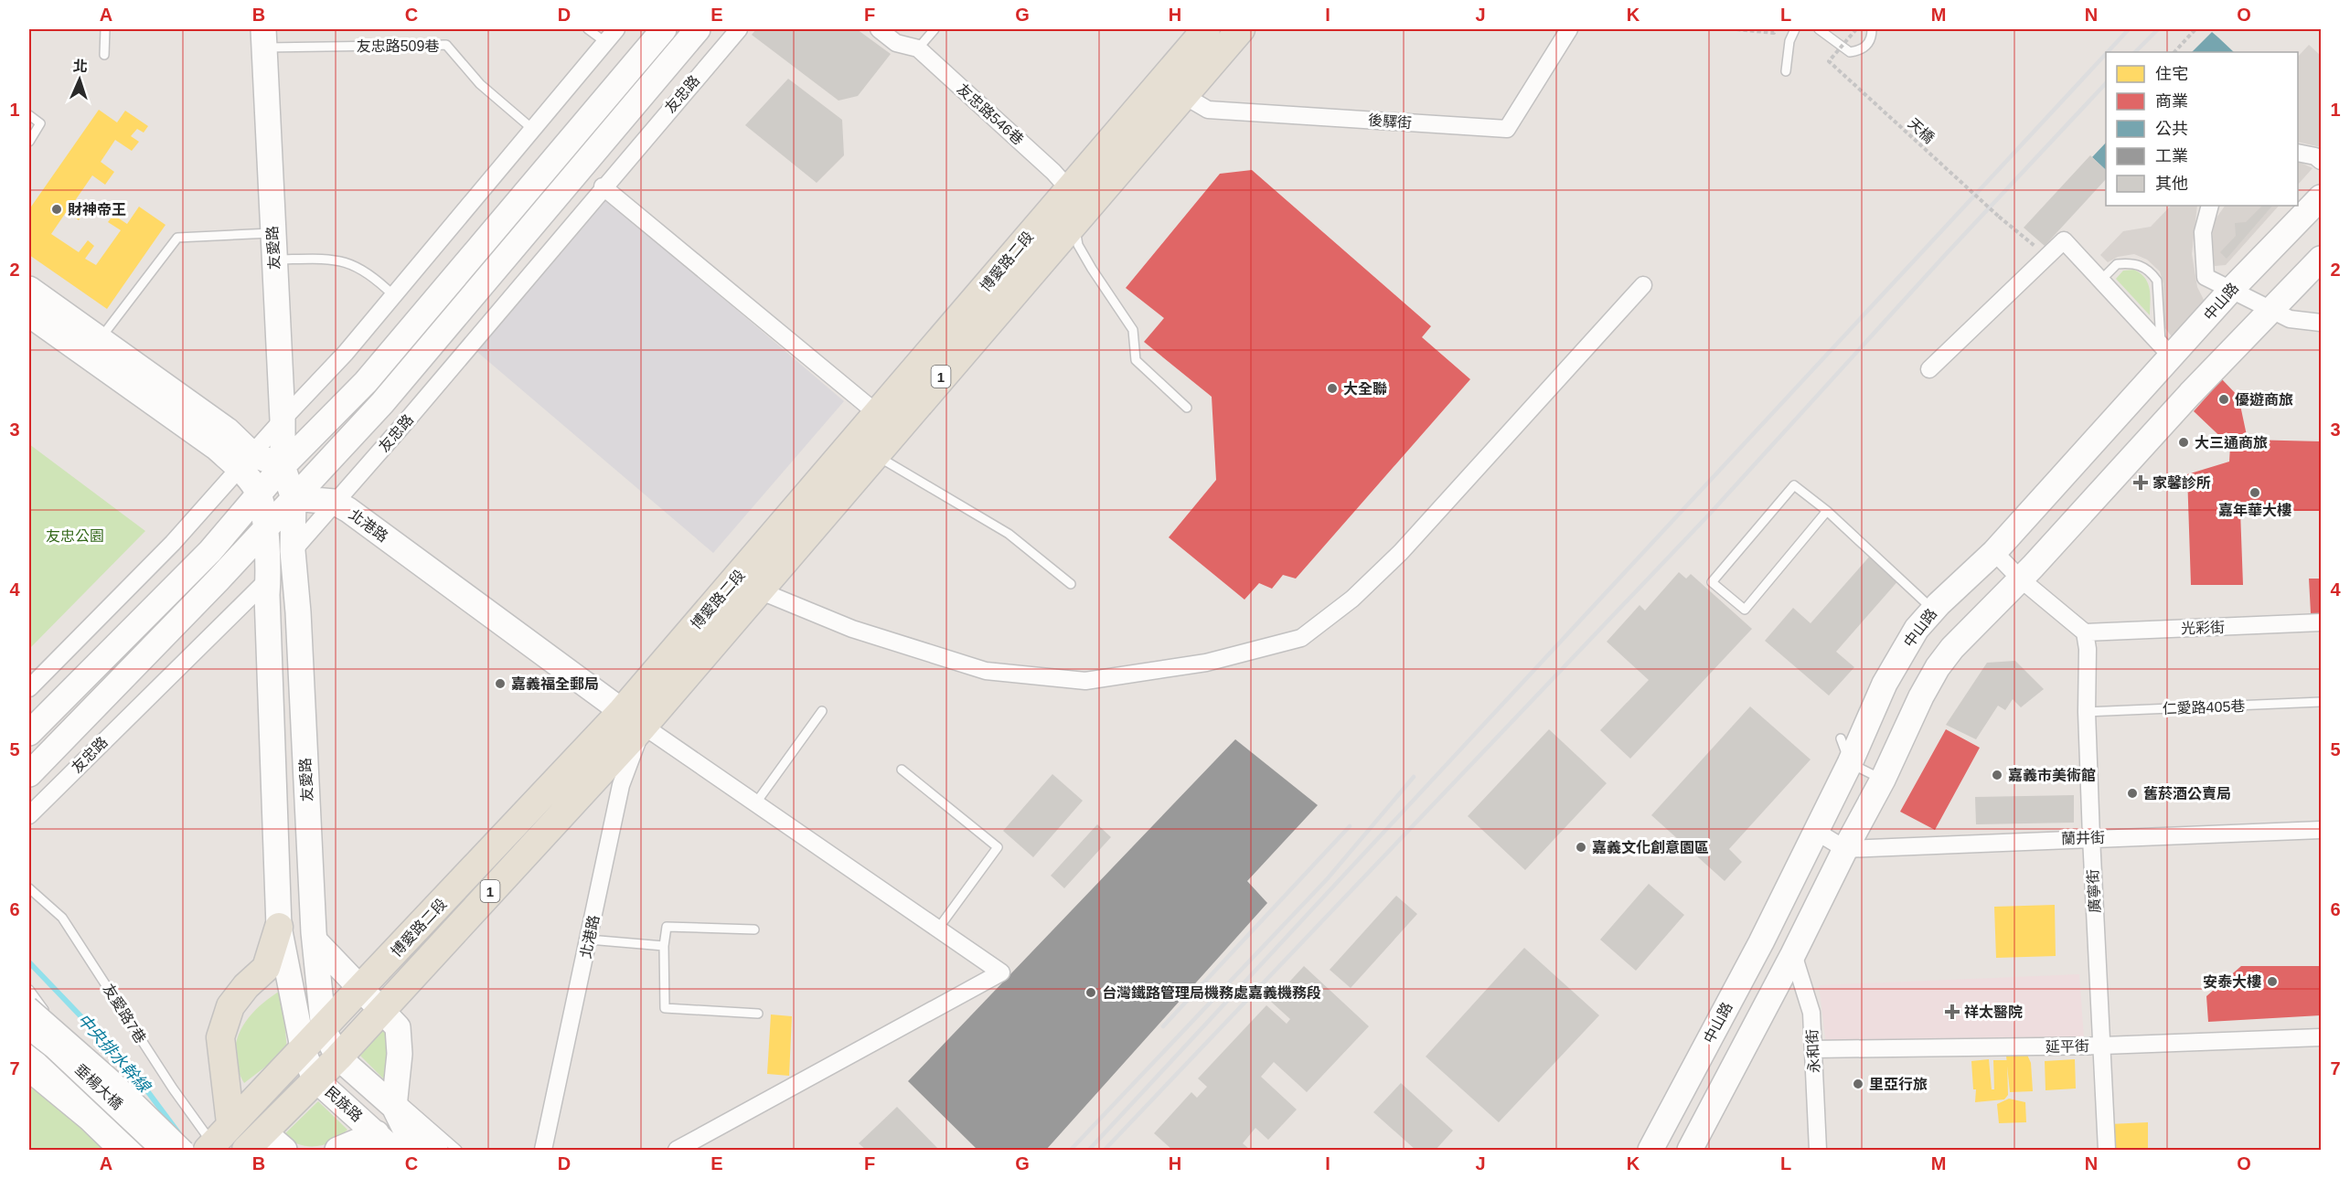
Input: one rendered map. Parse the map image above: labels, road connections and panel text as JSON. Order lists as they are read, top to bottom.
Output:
{
  "streets": {
    "main road": [
      "友忠路",
      "友愛路",
      "博愛路二段",
      "中山路",
      "1",
      "北港路",
      "垂楊大橋",
      "民族路"
    ],
    "street": [
      "友忠路546巷",
      "後驛街",
      "光彩街",
      "蘭井街",
      "廣寧街",
      "延平街",
      "永和街"
    ],
    "lane": ["友忠路509巷", "仁愛路405巷", "友愛路7巷"],
    "path": ["天橋"]
  },
  "crossings": [
    ["友忠路509巷", "友愛路"],
    ["友忠路", "友愛路"],
    ["友忠路", "北港路"],
    ["友忠路546巷", "博愛路二段"],
    ["後驛街", "博愛路二段"],
    ["友愛路", "博愛路二段"],
    ["友愛路", "北港路"],
    ["友愛路", "民族路"],
    ["博愛路二段", "北港路"],
    ["博愛路二段", "友愛路7巷"],
    ["博愛路二段", "民族路"],
    ["光彩街", "廣寧街"],
    ["仁愛路405巷", "廣寧街"],
    ["蘭井街", "廣寧街"],
    ["廣寧街", "延平街"],
    ["延平街", "永和街"]
  ],
  "water": ["中央排水幹線"],
  "parks": ["友忠公園"],
  "places": {
    "other": [
      "財神帝王",
      "大全聯",
      "優遊商旅",
      "大三通商旅",
      "嘉年華大樓",
      "嘉義福全郵局",
      "嘉義市美術館",
      "舊菸酒公賣局",
      "嘉義文化創意園區",
      "安泰大樓",
      "台灣鐵路管理局機務處嘉義機務段",
      "里亞行旅"
    ],
    "health": ["家馨診所", "祥太醫院"]
  },
  "legend": [
    "住宅",
    "商業",
    "公共",
    "工業",
    "其他"
  ],
  "north": "top",
  "grid": {
    "columns": [
      "A",
      "B",
      "C",
      "D",
      "E",
      "F",
      "G",
      "H",
      "I",
      "J",
      "K",
      "L",
      "M",
      "N",
      "O"
    ],
    "rows": [
      "1",
      "2",
      "3",
      "4",
      "5",
      "6",
      "7"
    ]
  }
}
